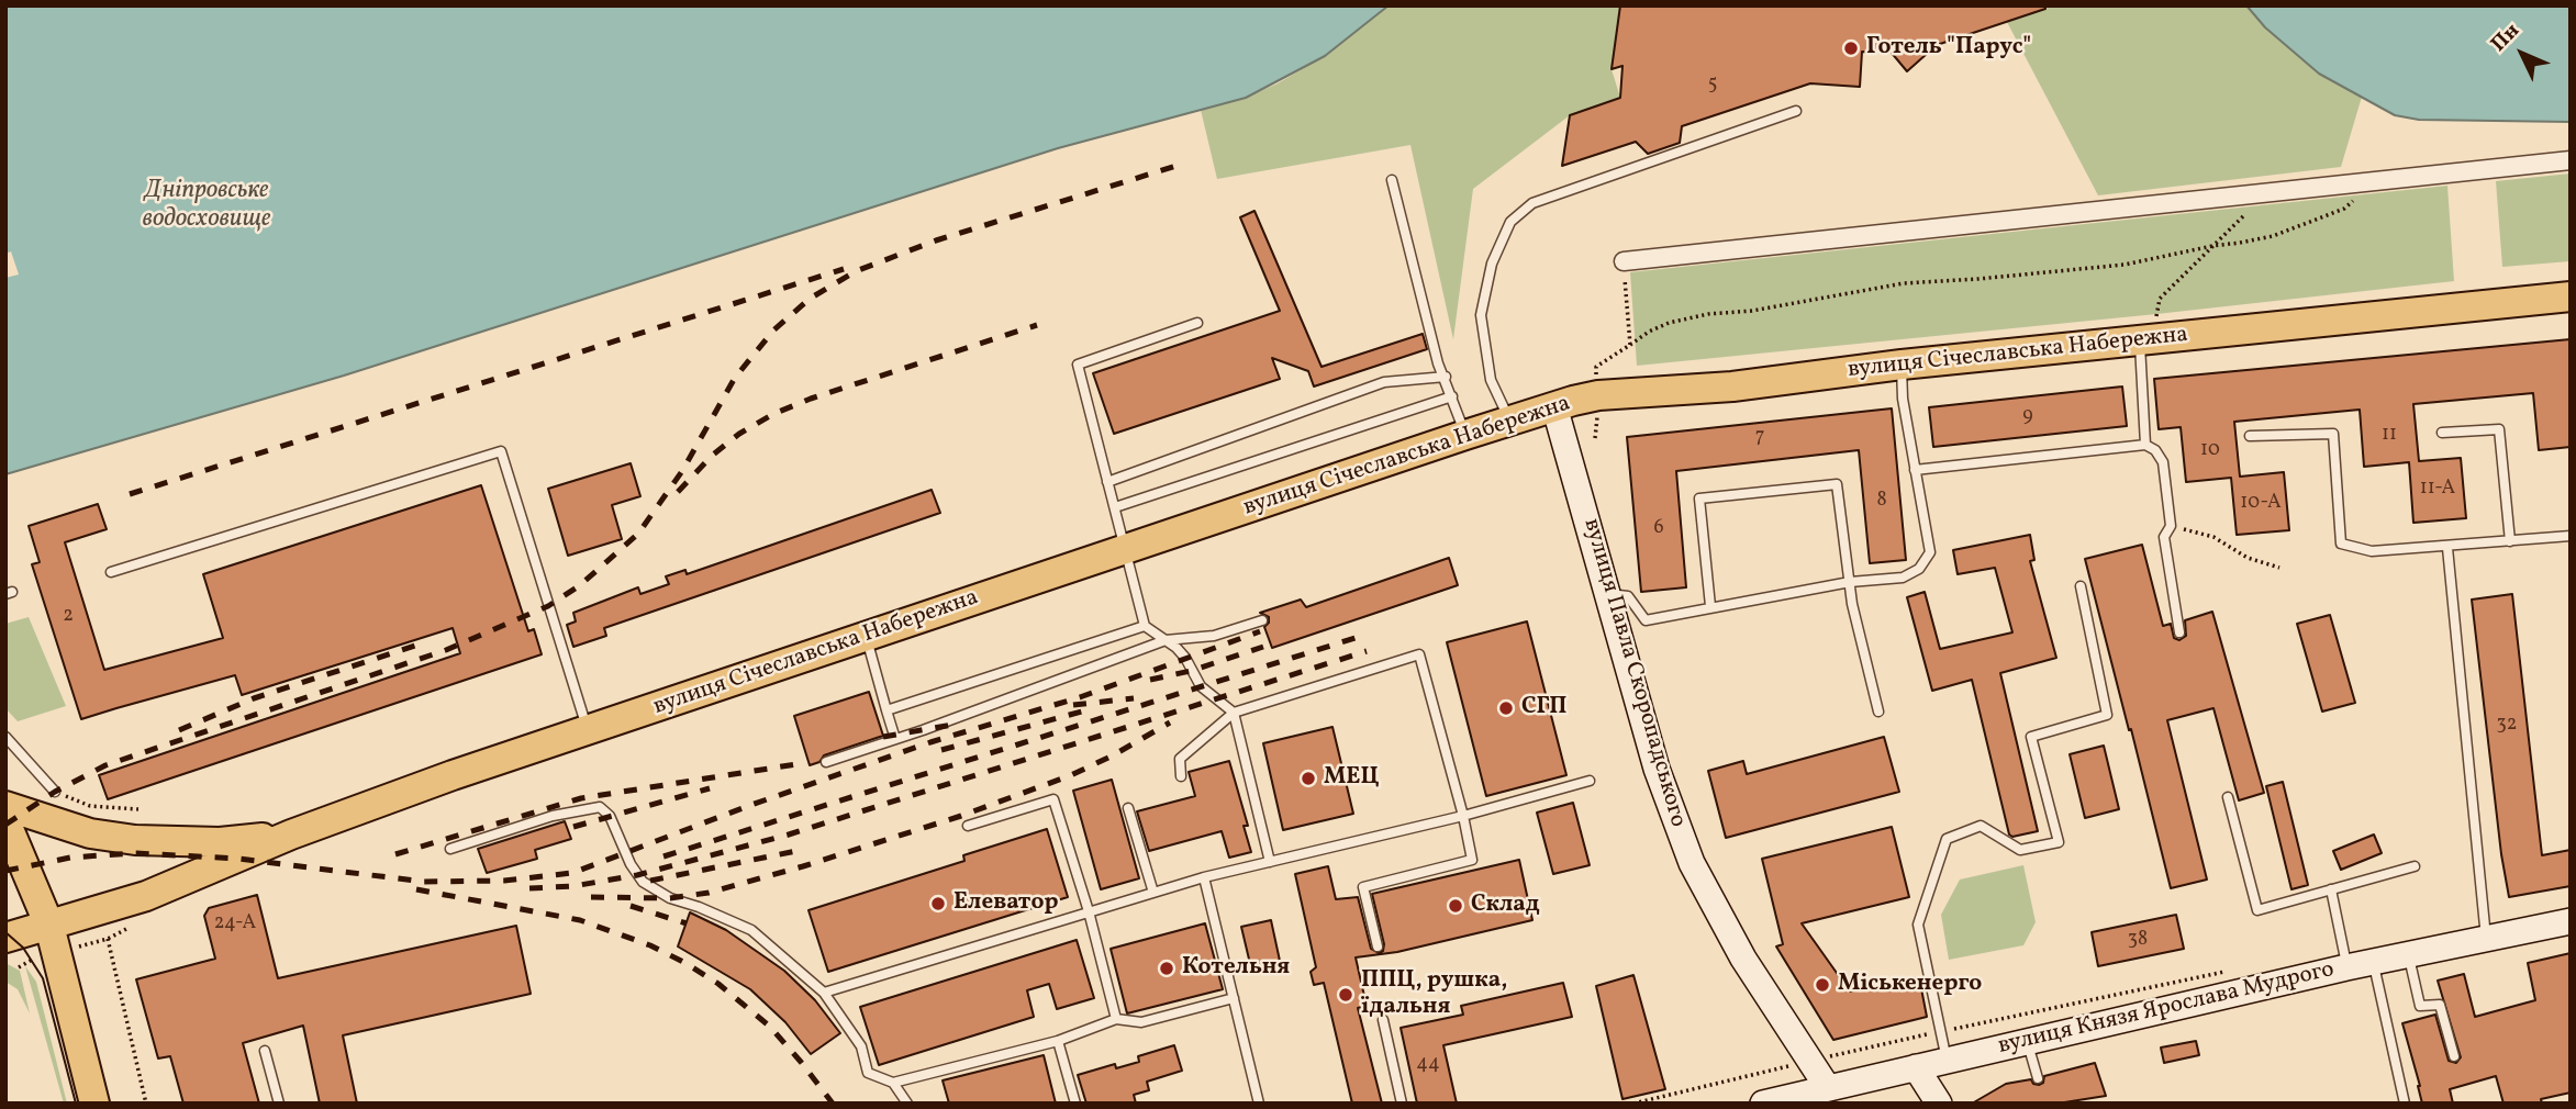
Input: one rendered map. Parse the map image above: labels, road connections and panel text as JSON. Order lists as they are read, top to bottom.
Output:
{
  "streets": {
    "main road": ["вулиця Січеславська Набережна", "вулиця Павла Скоропадського", "вулиця Князя Ярослава Мудрого"]
  },
  "crossings": [
    ["вулиця Січеславська Набережна", "вулиця Павла Скоропадського"],
    ["вулиця Павла Скоропадського", "вулиця Князя Ярослава Мудрого"]
  ],
  "water": ["Дніпровське водосховище"],
  "places": [
    "Готель \"Парус\"",
    "СГП",
    "МЕЦ",
    "Елеватор",
    "Склад",
    "Котельня",
    "Міськенерго",
    "ППЦ, рушка, їдальня"
  ],
  "house_numbers": [
    "5",
    "9",
    "11",
    "7",
    "10",
    "11-А",
    "8",
    "10-А",
    "6",
    "2",
    "32",
    "24-А",
    "38",
    "44"
  ],
  "north": "top left"
}
